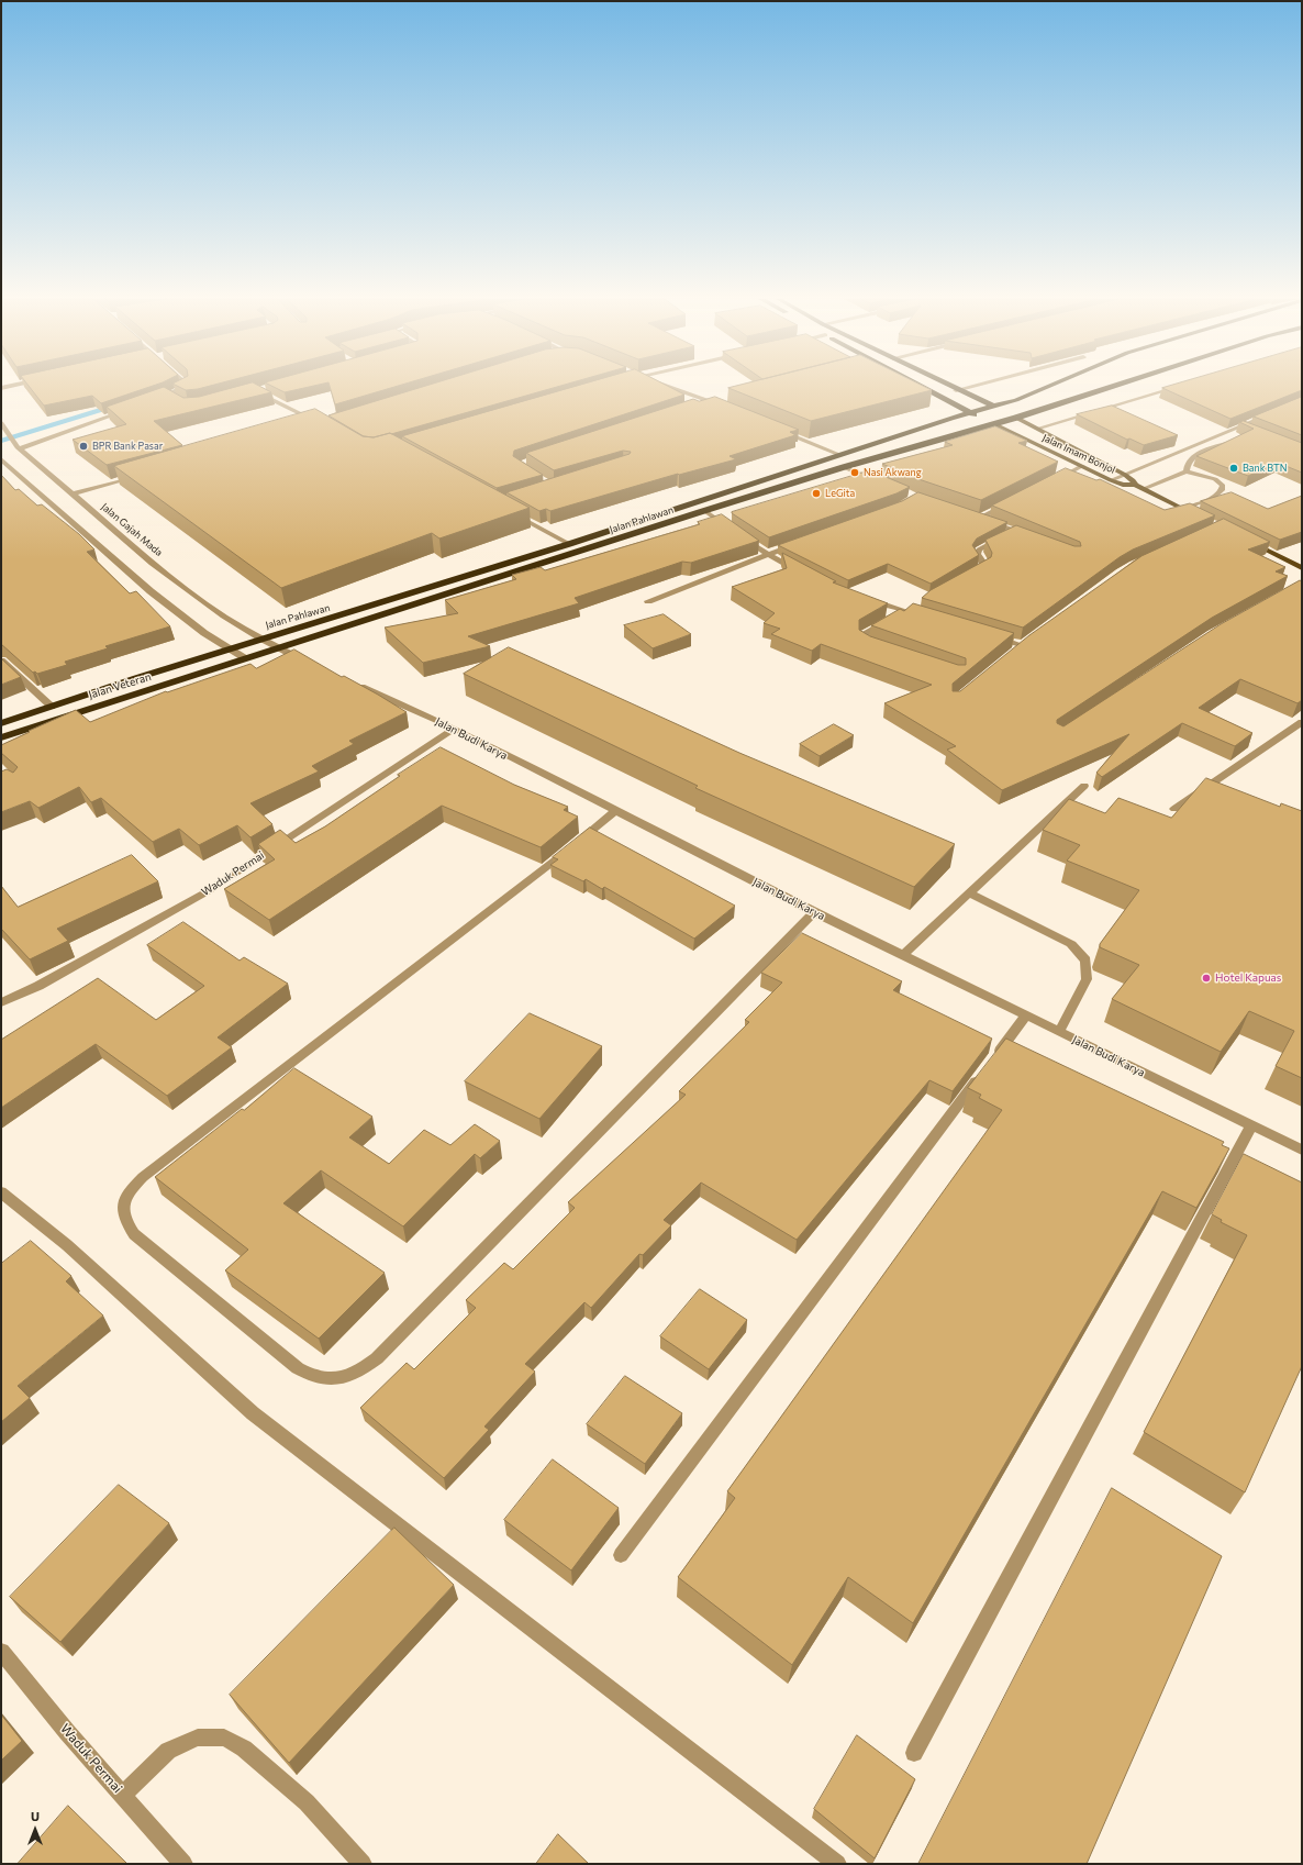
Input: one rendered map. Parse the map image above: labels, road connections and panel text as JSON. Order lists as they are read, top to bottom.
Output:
{
  "streets": {
    "highway": ["Jalan Pahlawan", "Jalan Veteran"],
    "main road": ["Jalan Imam Bonjol"],
    "street": ["Jalan Gajah Mada", "Jalan Budi Karya", "Waduk Permai"]
  },
  "crossings": [
    ["Jalan Imam Bonjol", "Jalan Pahlawan"],
    ["Jalan Pahlawan", "Jalan Gajah Mada"],
    ["Jalan Pahlawan", "Jalan Veteran"],
    ["Jalan Budi Karya", "Waduk Permai"]
  ],
  "places": [
    "BPR Bank Pasar",
    "Bank BTN",
    "Nasi Akwang",
    "LeGita",
    "Hotel Kapuas"
  ],
  "north": "top"
}
